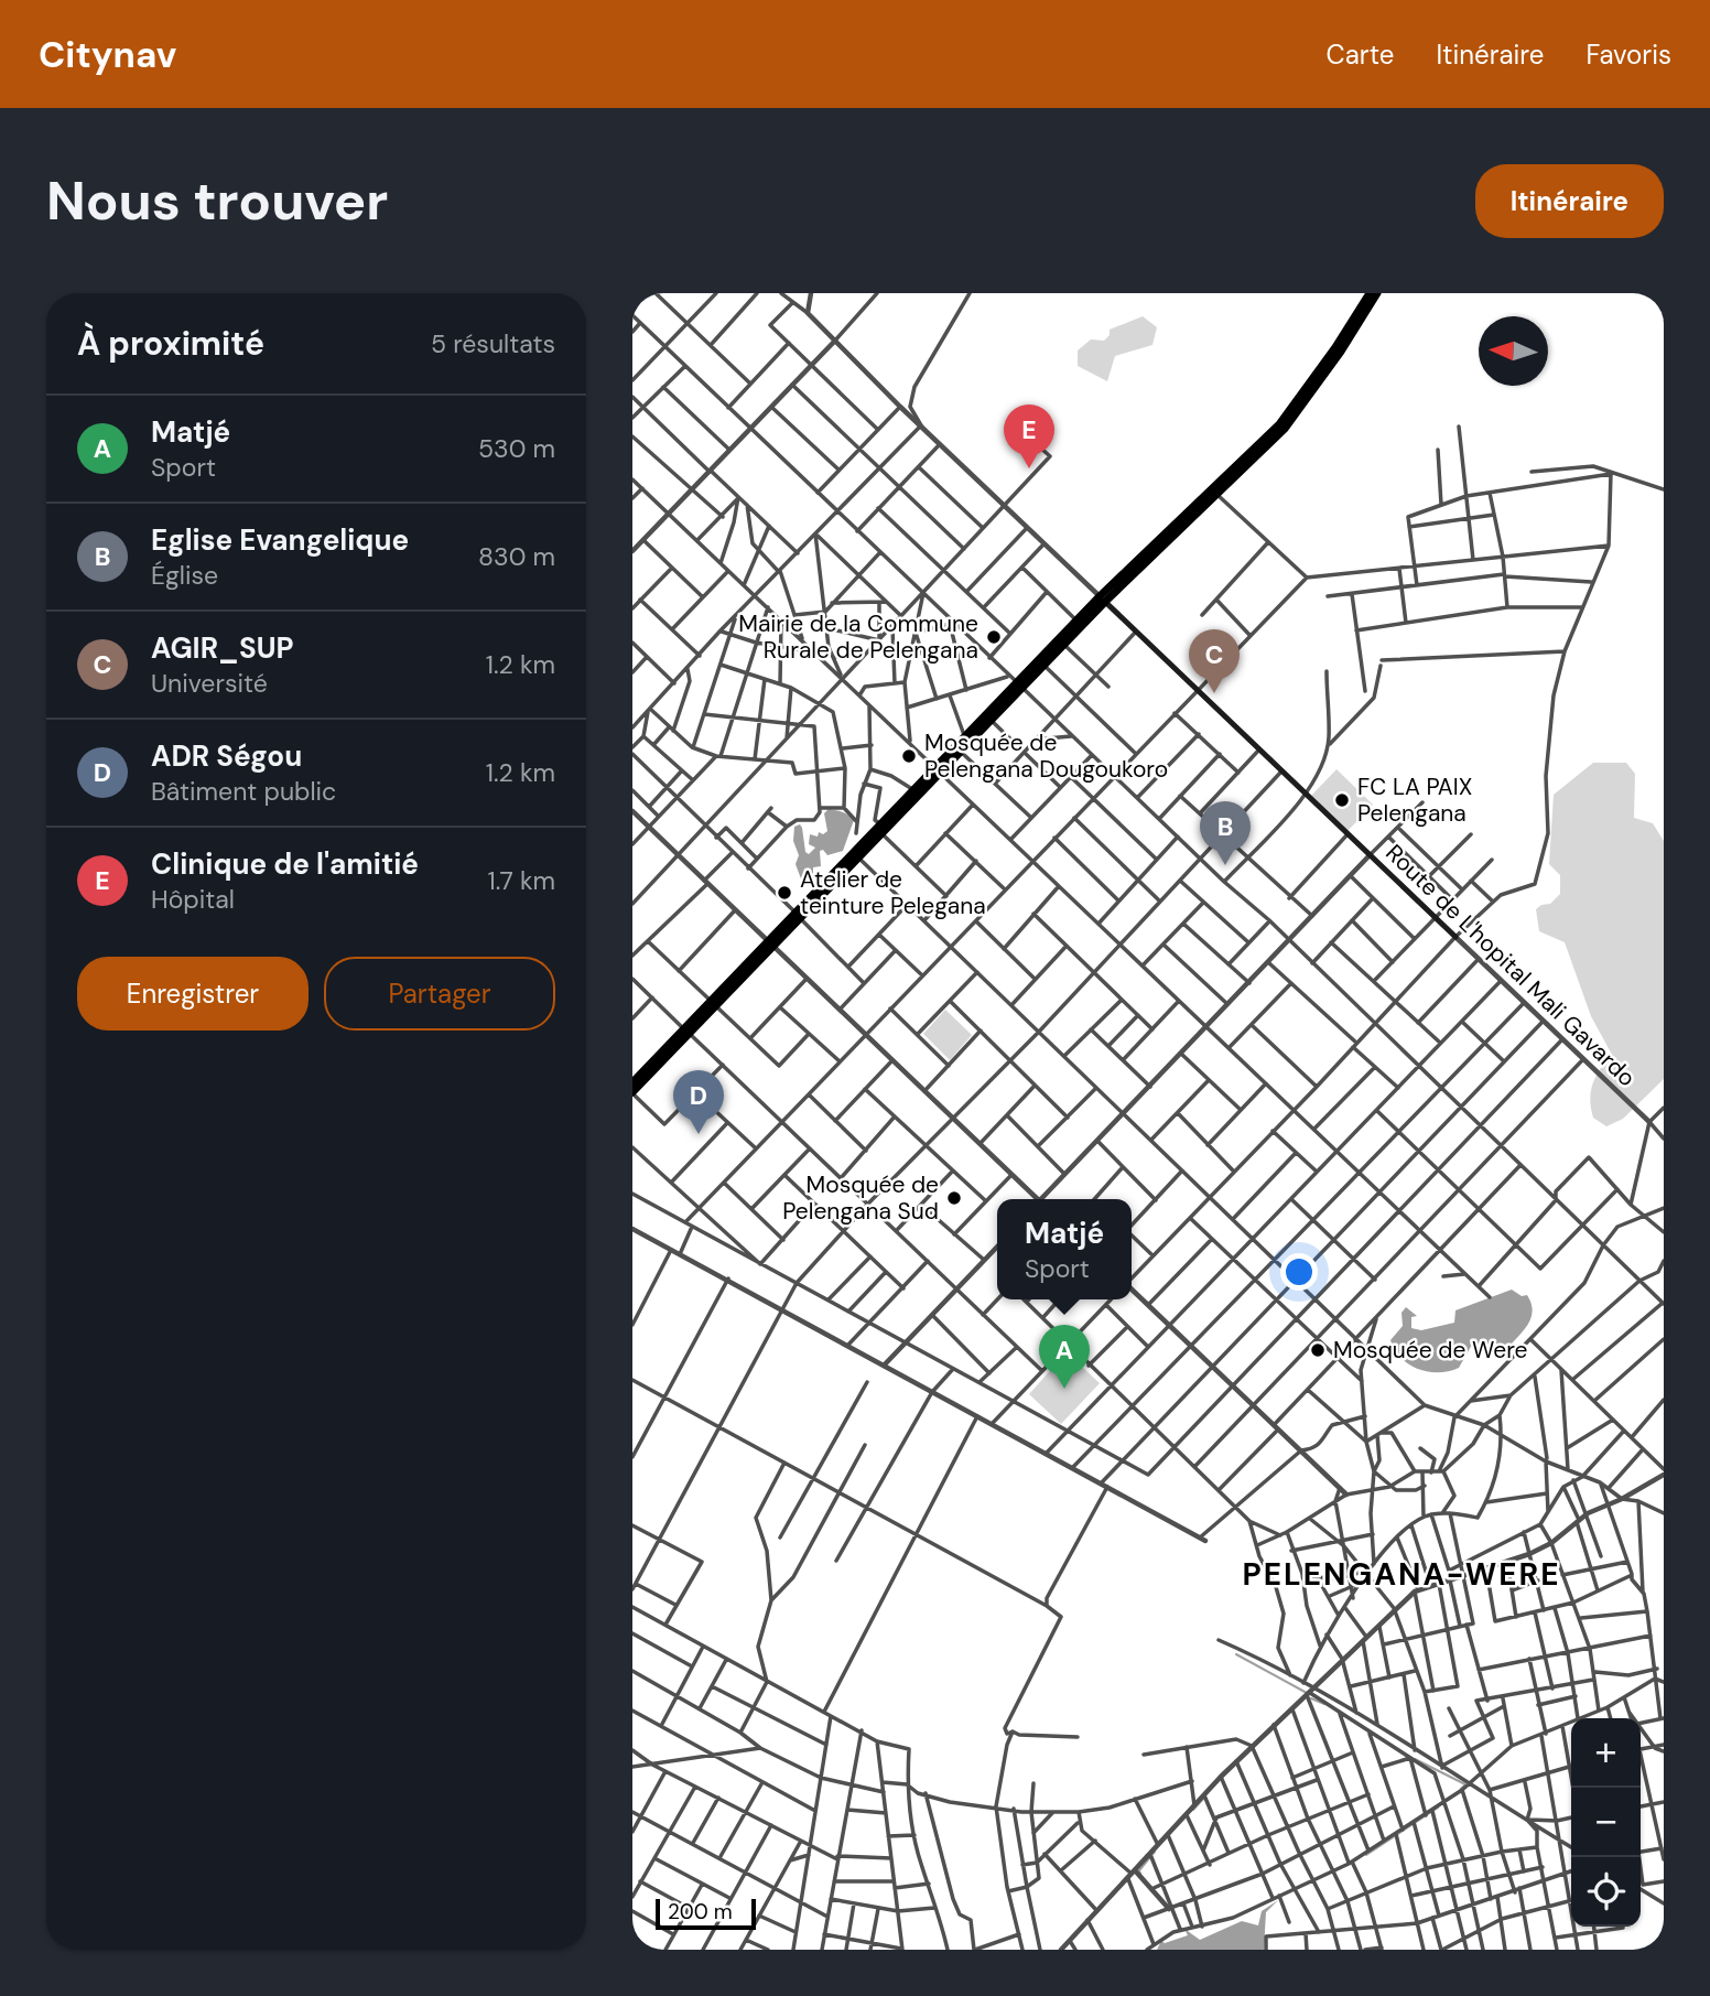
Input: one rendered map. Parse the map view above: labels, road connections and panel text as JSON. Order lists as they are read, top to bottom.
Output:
{
  "streets": {
    "main road": ["Route de L'hopital Mali Gavardo"]
  },
  "districts": ["PELENGANA-WERE"],
  "places": [
    "Mairie de la Commune Rurale de Pelengana",
    "Mosquée de Pelengana Dougoukoro",
    "FC LA PAIX Pelengana",
    "Atelier de teinture Pelegana",
    "Mosquée de Pelengana Sud",
    "Mosquée de Were"
  ],
  "scale_bar": "200 m",
  "north": "left",
  "page": {
    "header": "Citynav",
    "nav": ["Carte", "Itinéraire", "Favoris"],
    "buttons": [
      "Itinéraire",
      ["Enregistrer", "Partager"]
    ],
    "title": "Nous trouver",
    "heading": ["À proximité", "5 résultats"],
    "list": [
      {
        "mark": "A",
        "name": "Matjé",
        "note": "Sport",
        "value": "530 m"
      },
      {
        "mark": "B",
        "name": "Eglise Evangelique",
        "note": "Église",
        "value": "830 m"
      },
      {
        "mark": "C",
        "name": "AGIR_SUP",
        "note": "Université",
        "value": "1.2 km"
      },
      {
        "mark": "D",
        "name": "ADR Ségou",
        "note": "Bâtiment public",
        "value": "1.2 km"
      },
      {
        "mark": "E",
        "name": "Clinique de l'amitié",
        "note": "Hôpital",
        "value": "1.7 km"
      }
    ],
    "pins": [
      "E",
      "C",
      "B",
      "D",
      "A"
    ],
    "popup": ["Matjé", "Sport"],
    "map_buttons": ["+", "−"],
    "scale": "200 m"
  }
}
